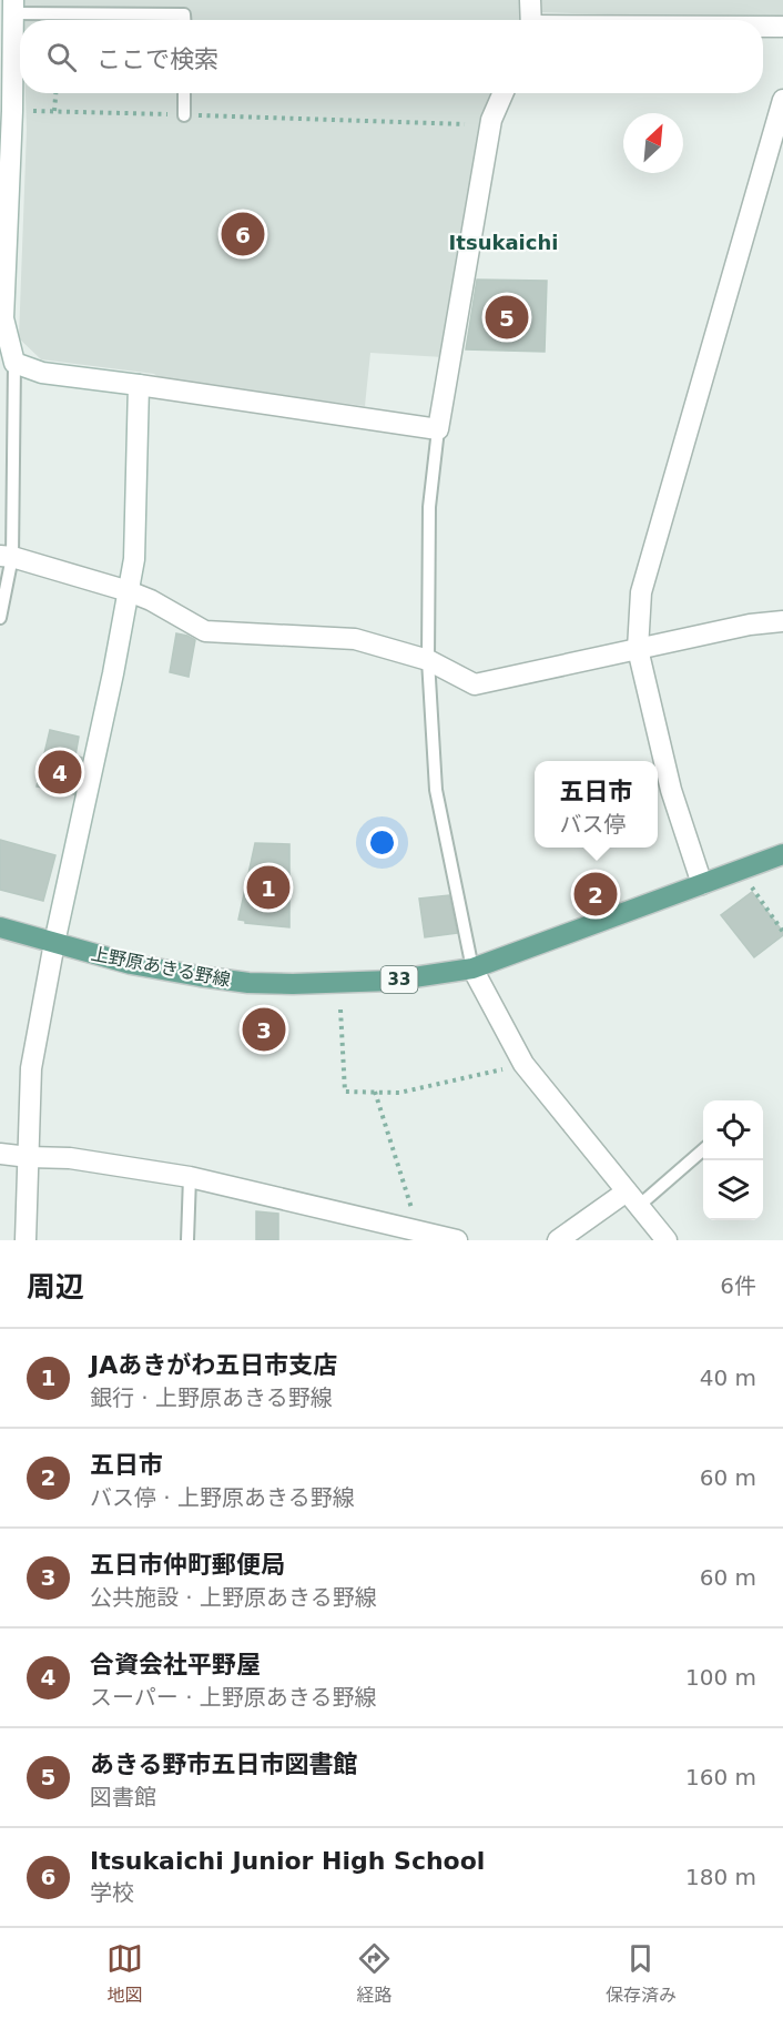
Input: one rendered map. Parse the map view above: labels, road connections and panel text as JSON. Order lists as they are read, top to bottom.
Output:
{
  "streets": {
    "main road": ["上野原あきる野線", "33"]
  },
  "districts": ["Itsukaichi"],
  "north": "top right",
  "page": {
    "search": "ここで検索",
    "pins": [
      "6",
      "5",
      "4",
      "1",
      "2",
      "3"
    ],
    "popup": ["五日市", "バス停"],
    "heading": ["周辺", "6件"],
    "list": [
      {
        "mark": "1",
        "name": "JAあきがわ五日市支店",
        "note": "銀行 · 上野原あきる野線",
        "value": "40 m"
      },
      {
        "mark": "2",
        "name": "五日市",
        "note": "バス停 · 上野原あきる野線",
        "value": "60 m"
      },
      {
        "mark": "3",
        "name": "五日市仲町郵便局",
        "note": "公共施設 · 上野原あきる野線",
        "value": "60 m"
      },
      {
        "mark": "4",
        "name": "合資会社平野屋",
        "note": "スーパー · 上野原あきる野線",
        "value": "100 m"
      },
      {
        "mark": "5",
        "name": "あきる野市五日市図書館",
        "note": "図書館",
        "value": "160 m"
      },
      {
        "mark": "6",
        "name": "Itsukaichi Junior High School",
        "note": "学校",
        "value": "180 m"
      }
    ],
    "nav": ["地図", "経路", "保存済み"]
  }
}
